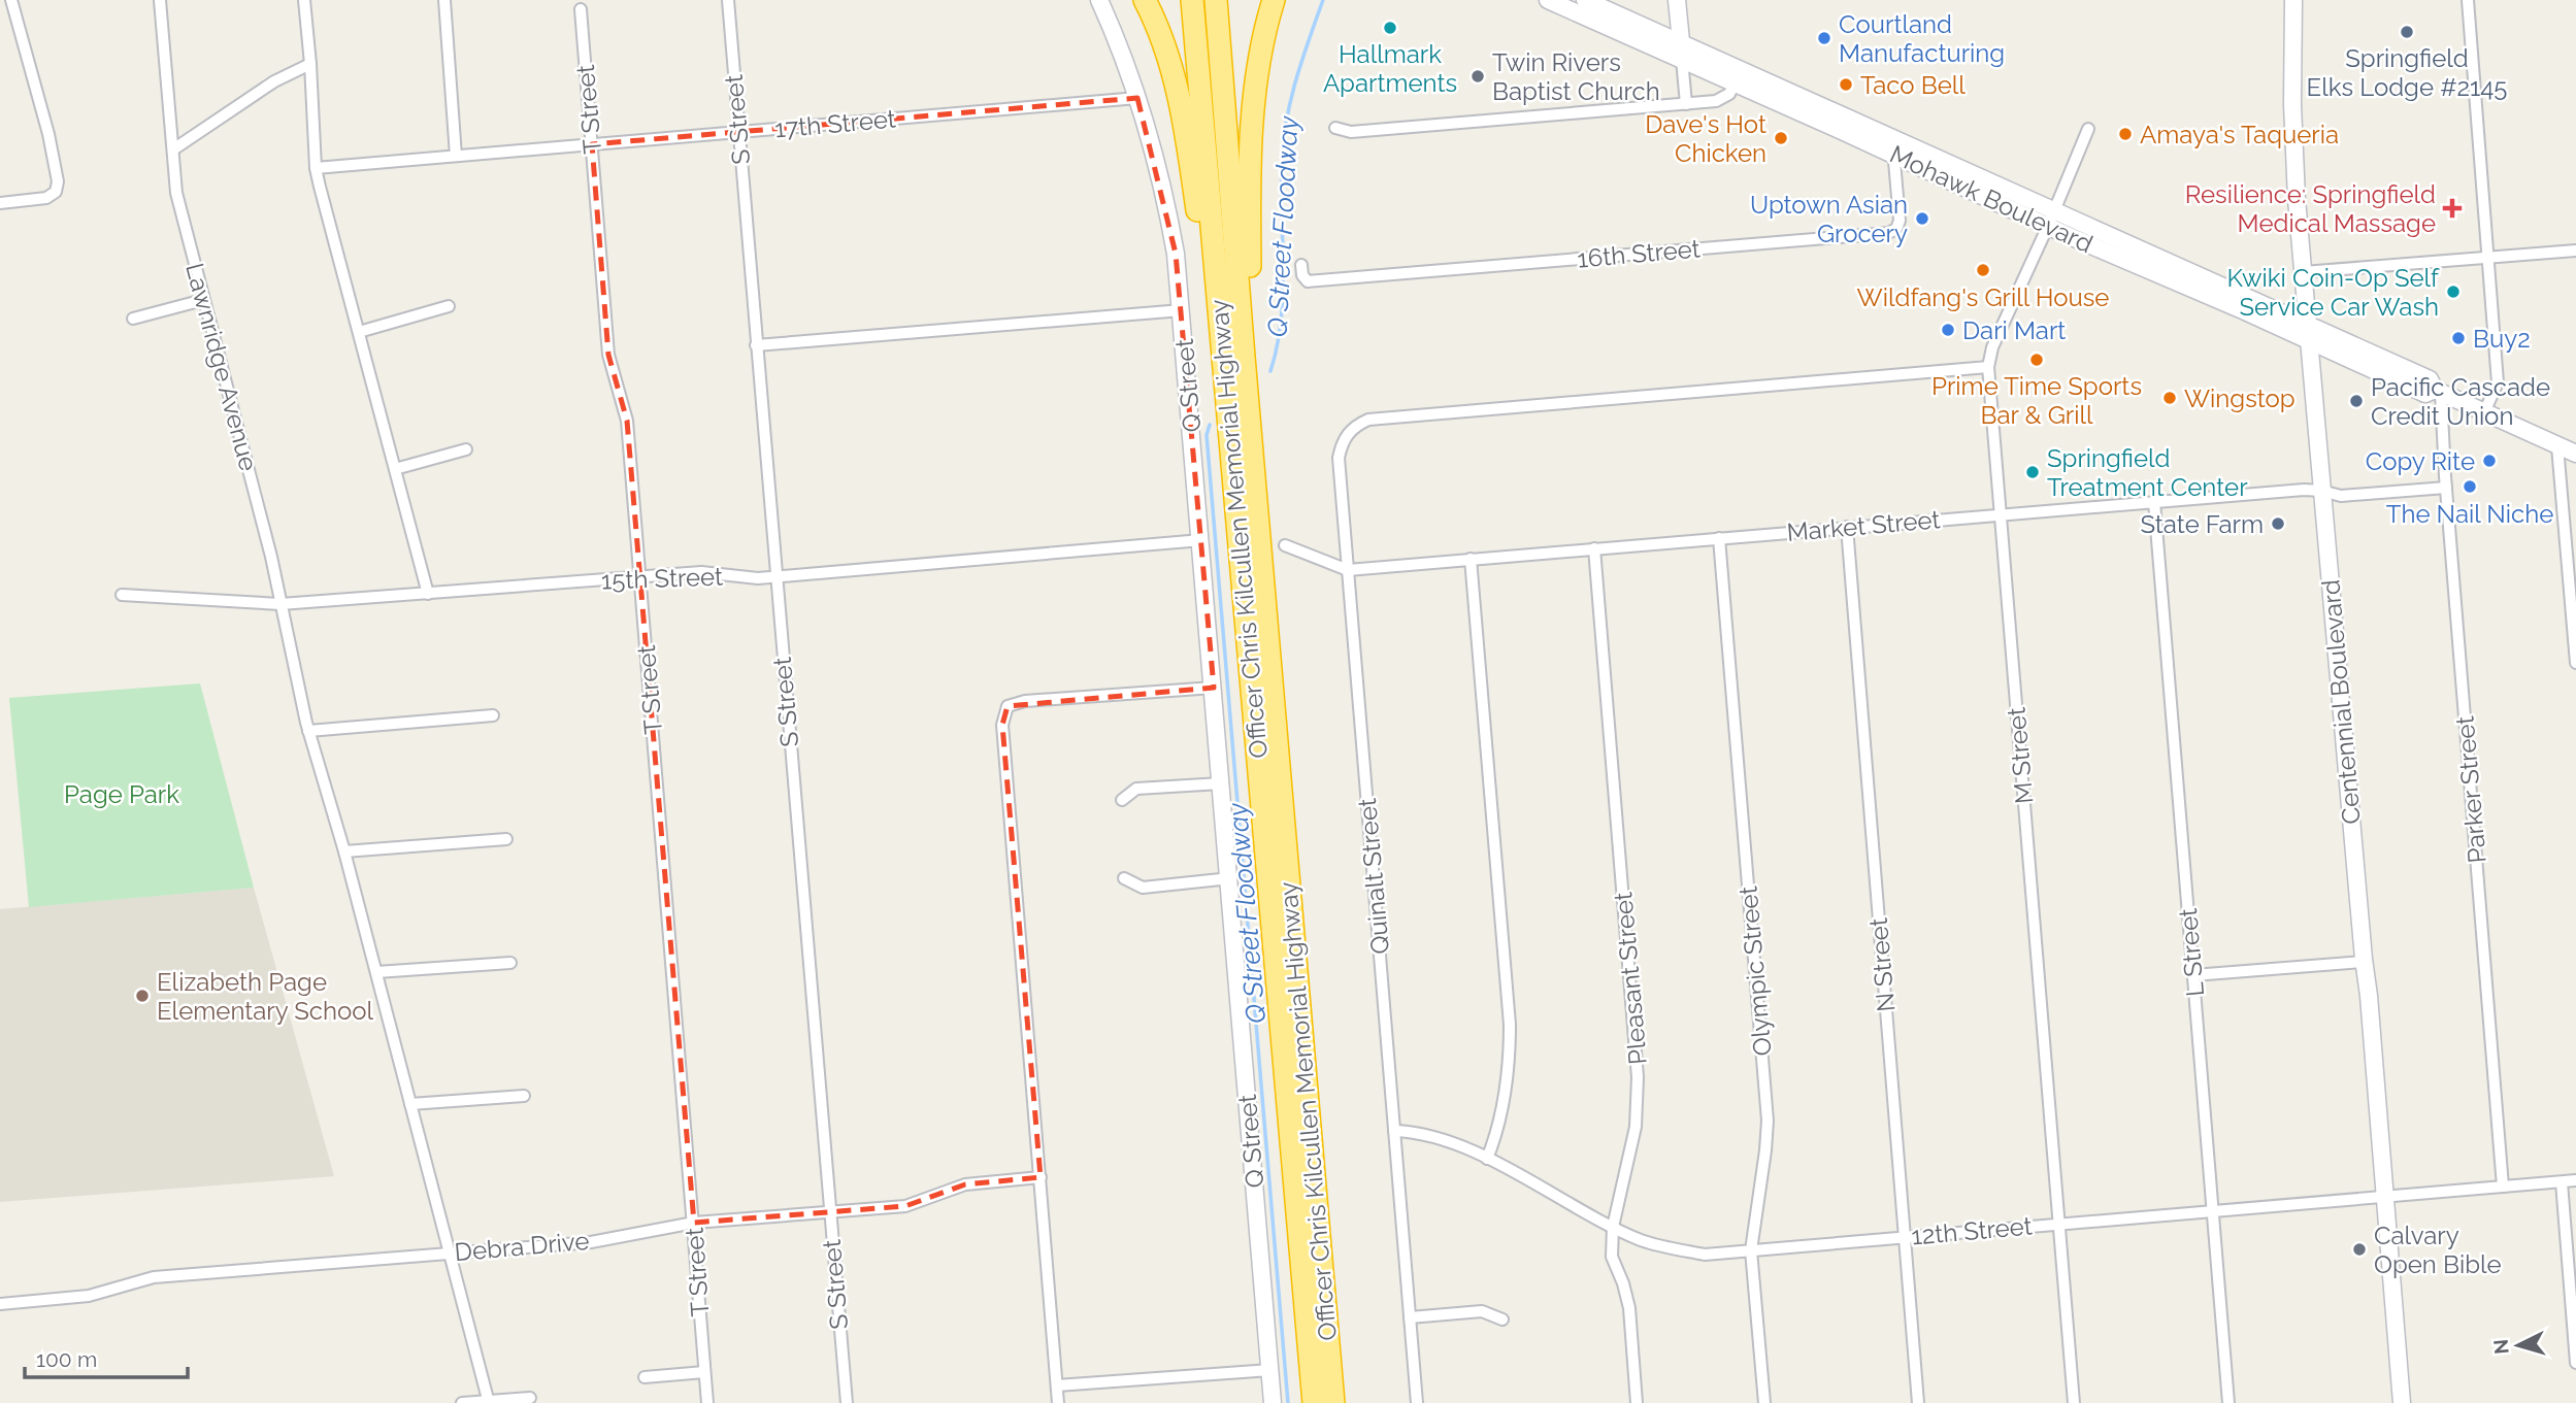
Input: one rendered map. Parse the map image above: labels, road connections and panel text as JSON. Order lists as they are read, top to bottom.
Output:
{
  "streets": {
    "highway": ["Officer Chris Kilcullen Memorial Highway"],
    "main road": ["Mohawk Boulevard", "Q Street", "Centennial Boulevard"],
    "street": [
      "T Street",
      "S Street",
      "17th Street",
      "16th Street",
      "Lawnridge Avenue",
      "Market Street",
      "15th Street",
      "M Street",
      "Parker Street",
      "Quinalt Street",
      "L Street",
      "N Street",
      "Olympic Street",
      "Pleasant Street",
      "12th Street",
      "Debra Drive"
    ]
  },
  "crossings": [
    ["T Street", "17th Street"],
    ["T Street", "15th Street"],
    ["T Street", "Debra Drive"],
    ["S Street", "17th Street"],
    ["S Street", "15th Street"],
    ["S Street", "Debra Drive"],
    ["17th Street", "Q Street"],
    ["Mohawk Boulevard", "16th Street"],
    ["Mohawk Boulevard", "Centennial Boulevard"],
    ["Mohawk Boulevard", "M Street"],
    ["Mohawk Boulevard", "Parker Street"],
    ["Lawnridge Avenue", "15th Street"],
    ["Lawnridge Avenue", "Debra Drive"],
    ["Q Street", "15th Street"],
    ["Market Street", "Centennial Boulevard"],
    ["Market Street", "M Street"],
    ["Market Street", "Parker Street"],
    ["Market Street", "Quinalt Street"],
    ["Market Street", "L Street"],
    ["Market Street", "N Street"],
    ["Market Street", "Olympic Street"],
    ["Market Street", "Pleasant Street"],
    ["Centennial Boulevard", "12th Street"],
    ["M Street", "Quinalt Street"],
    ["M Street", "12th Street"],
    ["Parker Street", "12th Street"],
    ["Quinalt Street", "12th Street"],
    ["L Street", "12th Street"],
    ["N Street", "12th Street"],
    ["Olympic Street", "12th Street"],
    ["Pleasant Street", "12th Street"]
  ],
  "water": ["Q Street Floodway"],
  "parks": ["Page Park"],
  "places": {
    "other": [
      "Hallmark Apartments",
      "Springfield Elks Lodge #2145",
      "Courtland Manufacturing",
      "Twin Rivers Baptist Church",
      "Taco Bell",
      "Amaya's Taqueria",
      "Dave's Hot Chicken",
      "Uptown Asian Grocery",
      "Wildfang's Grill House",
      "Kwiki Coin-Op Self Service Car Wash",
      "Dari Mart",
      "Buy2",
      "Prime Time Sports Bar & Grill",
      "Wingstop",
      "Pacific Cascade Credit Union",
      "Copy Rite",
      "Springfield Treatment Center",
      "The Nail Niche",
      "State Farm",
      "Elizabeth Page Elementary School",
      "Calvary Open Bible"
    ],
    "health": ["Resilience: Springfield Medical Massage"]
  },
  "scale_bar": "100 m",
  "north": "left"
}
